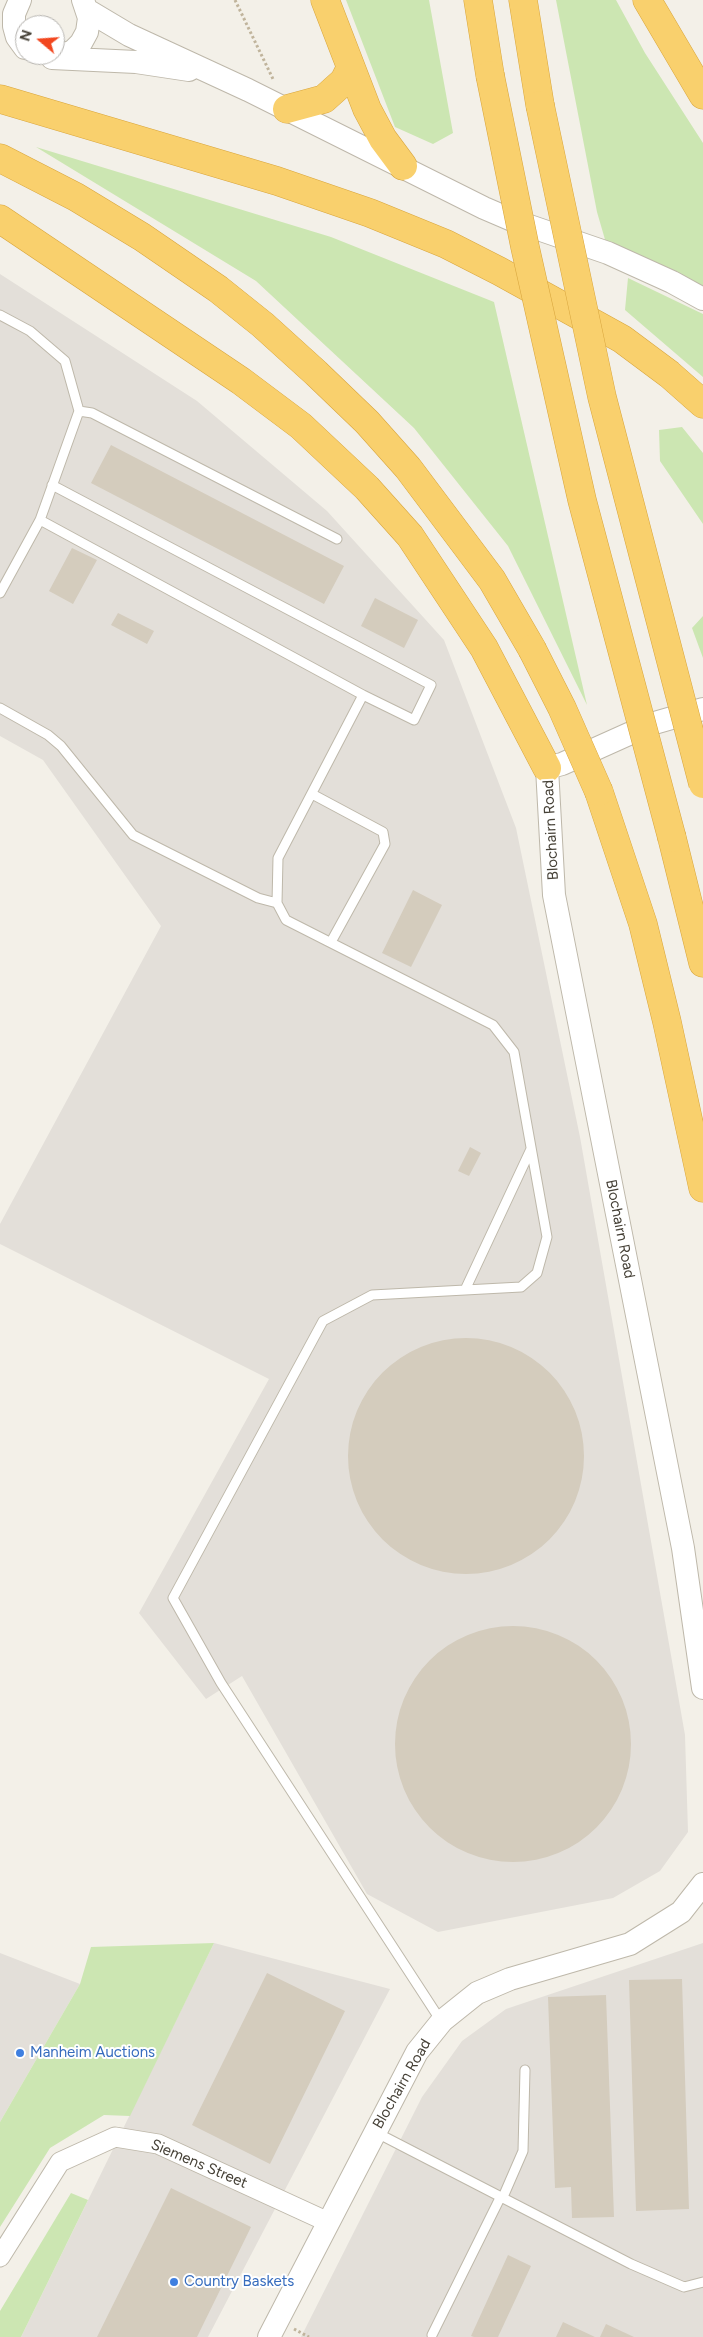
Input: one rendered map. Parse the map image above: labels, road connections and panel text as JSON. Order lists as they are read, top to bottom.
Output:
{
  "streets": {
    "street": ["Blochairn Road", "Siemens Street"]
  },
  "crossings": [
    ["Blochairn Road", "Siemens Street"]
  ],
  "places": ["Manheim Auctions", "Country Baskets"],
  "north": "left"
}
